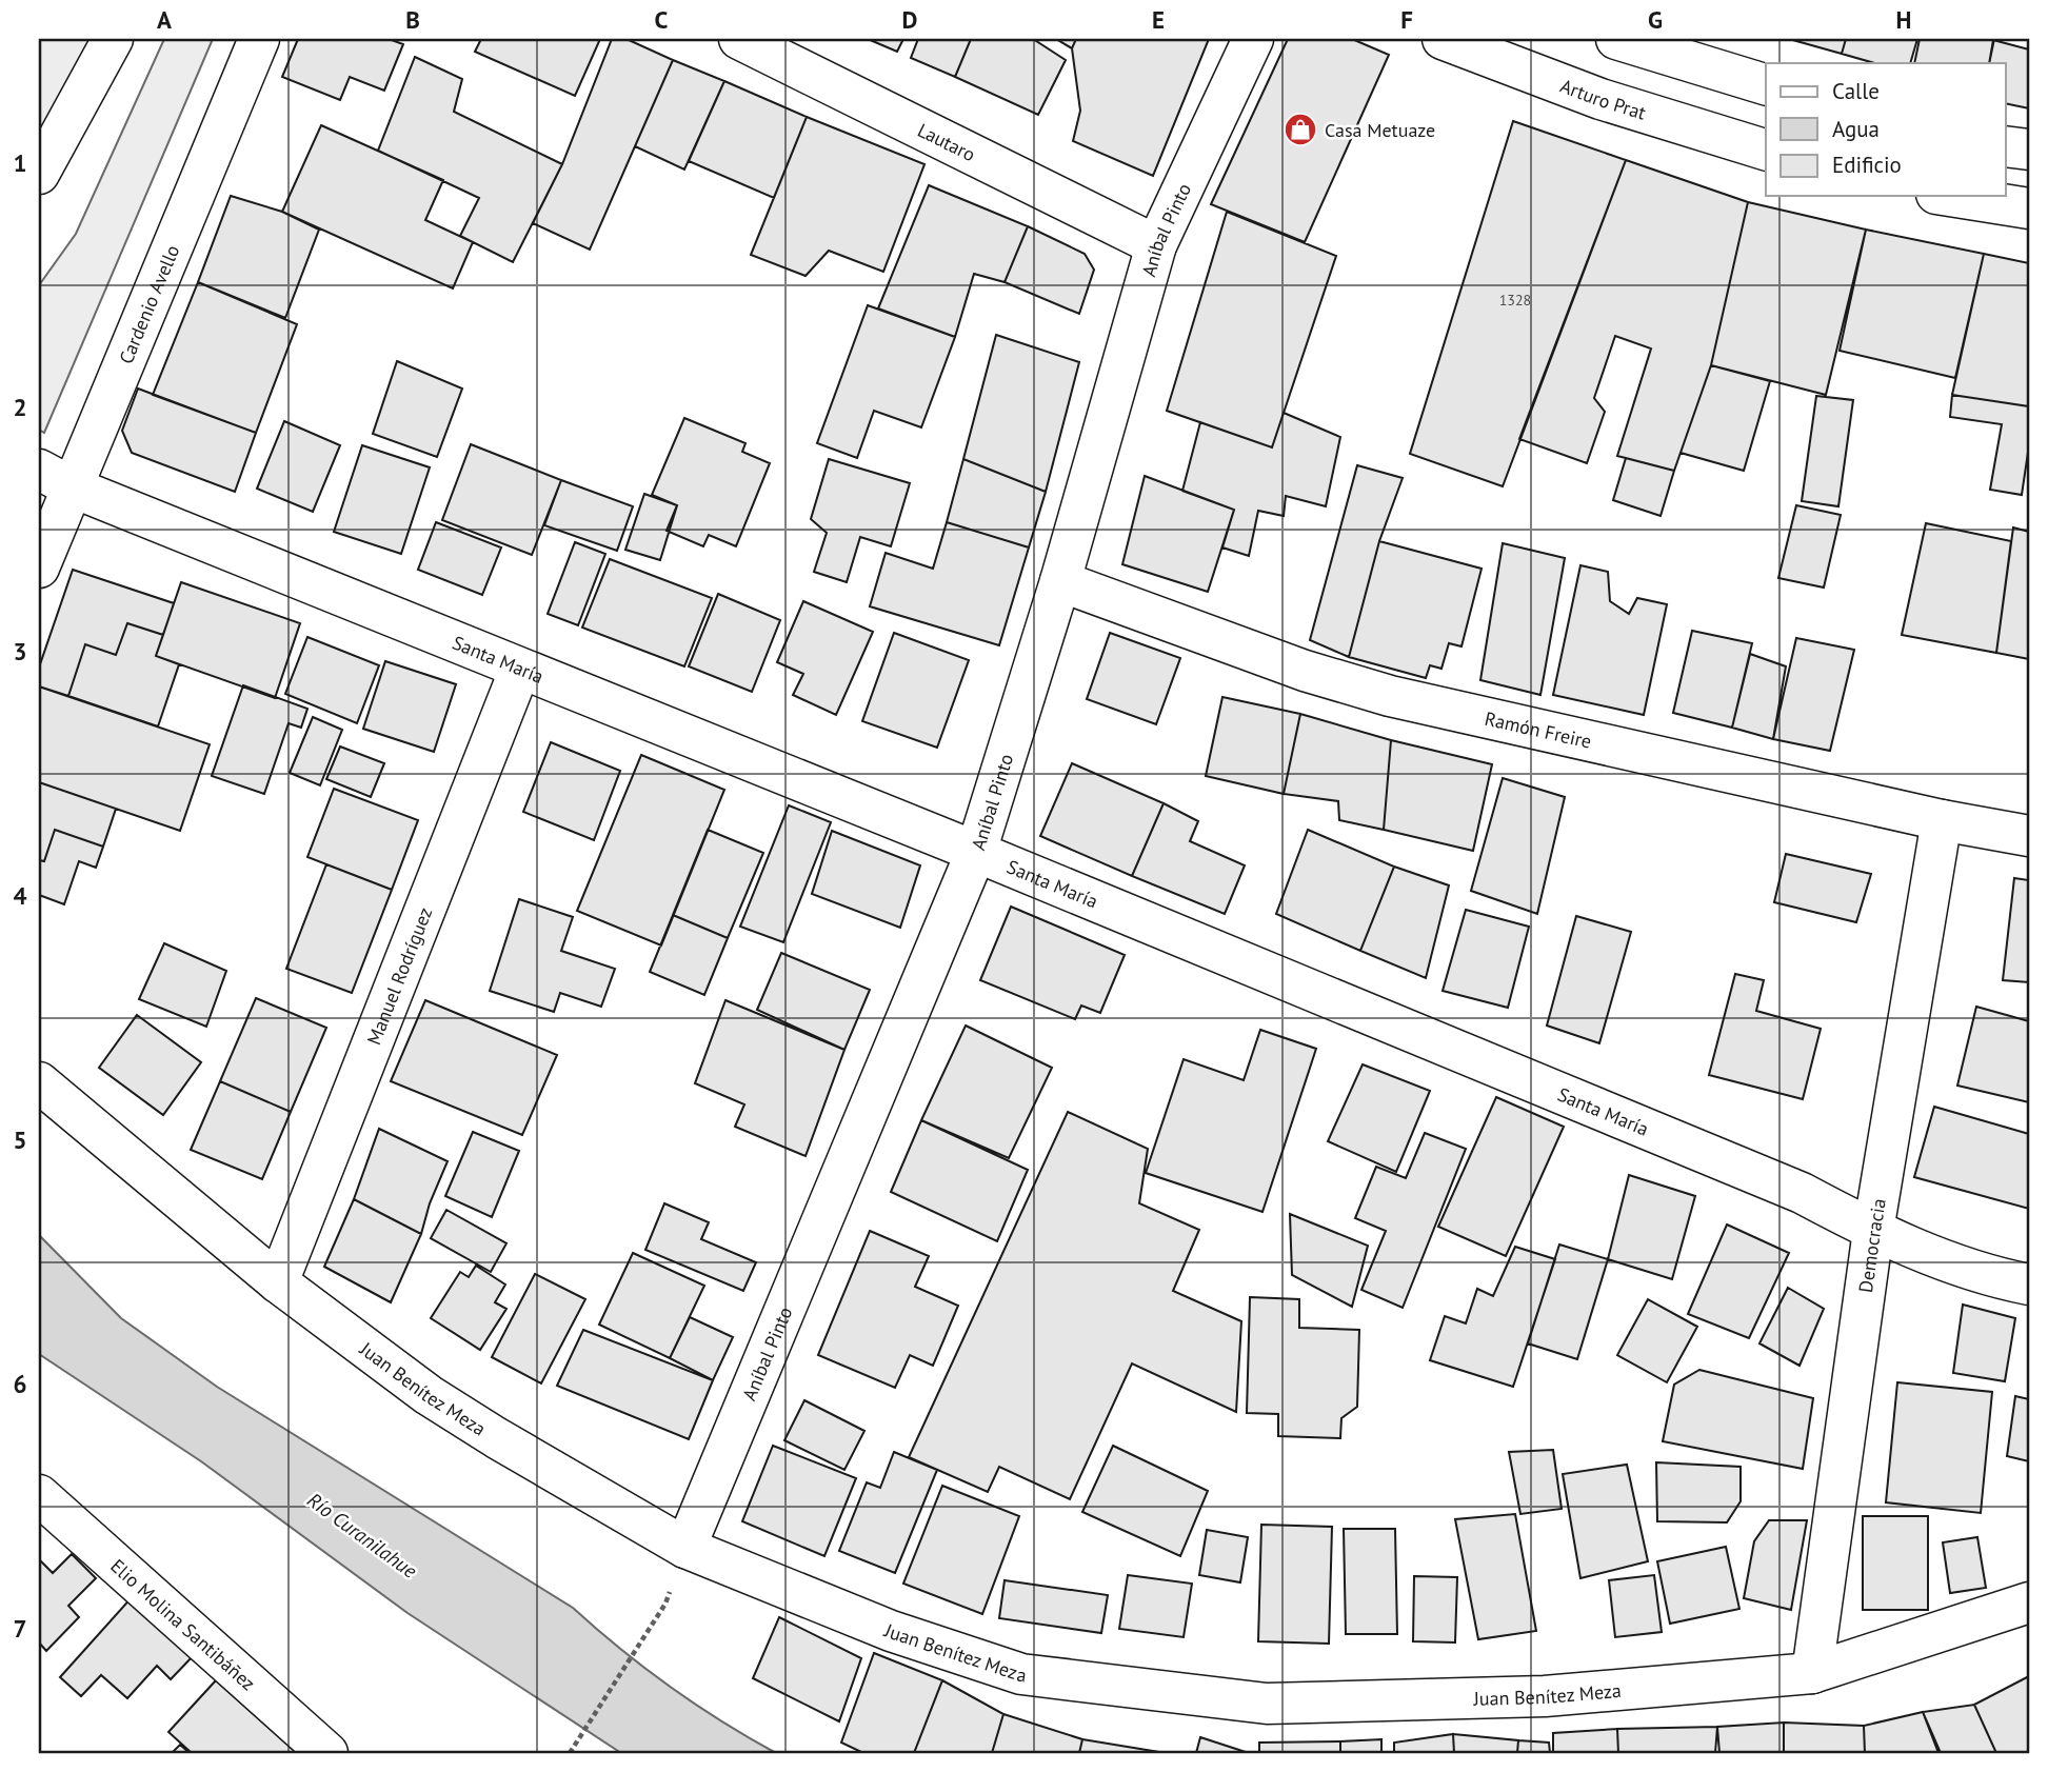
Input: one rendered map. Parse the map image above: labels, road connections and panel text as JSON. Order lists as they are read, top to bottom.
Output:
{
  "streets": {
    "street": [
      "Arturo Prat",
      "Lautaro",
      "Aníbal Pinto",
      "Cardenio Avello",
      "Santa María",
      "Ramón Freire",
      "Manuel Rodríguez",
      "Democracia",
      "Juan Benítez Meza",
      "Elio Molina Santibáñez"
    ]
  },
  "crossings": [
    ["Lautaro", "Aníbal Pinto"],
    ["Aníbal Pinto", "Santa María"],
    ["Aníbal Pinto", "Ramón Freire"],
    ["Aníbal Pinto", "Juan Benítez Meza"],
    ["Cardenio Avello", "Santa María"],
    ["Santa María", "Manuel Rodríguez"],
    ["Santa María", "Democracia"],
    ["Ramón Freire", "Democracia"],
    ["Manuel Rodríguez", "Juan Benítez Meza"],
    ["Democracia", "Juan Benítez Meza"]
  ],
  "water": ["Río Curanilahue"],
  "places": {
    "shop": ["Casa Metuaze"]
  },
  "house_numbers": ["1328"],
  "legend": ["Calle", "Agua", "Edificio"],
  "grid": {
    "columns": [
      "A",
      "B",
      "C",
      "D",
      "E",
      "F",
      "G",
      "H"
    ],
    "rows": [
      "1",
      "2",
      "3",
      "4",
      "5",
      "6",
      "7"
    ]
  }
}
